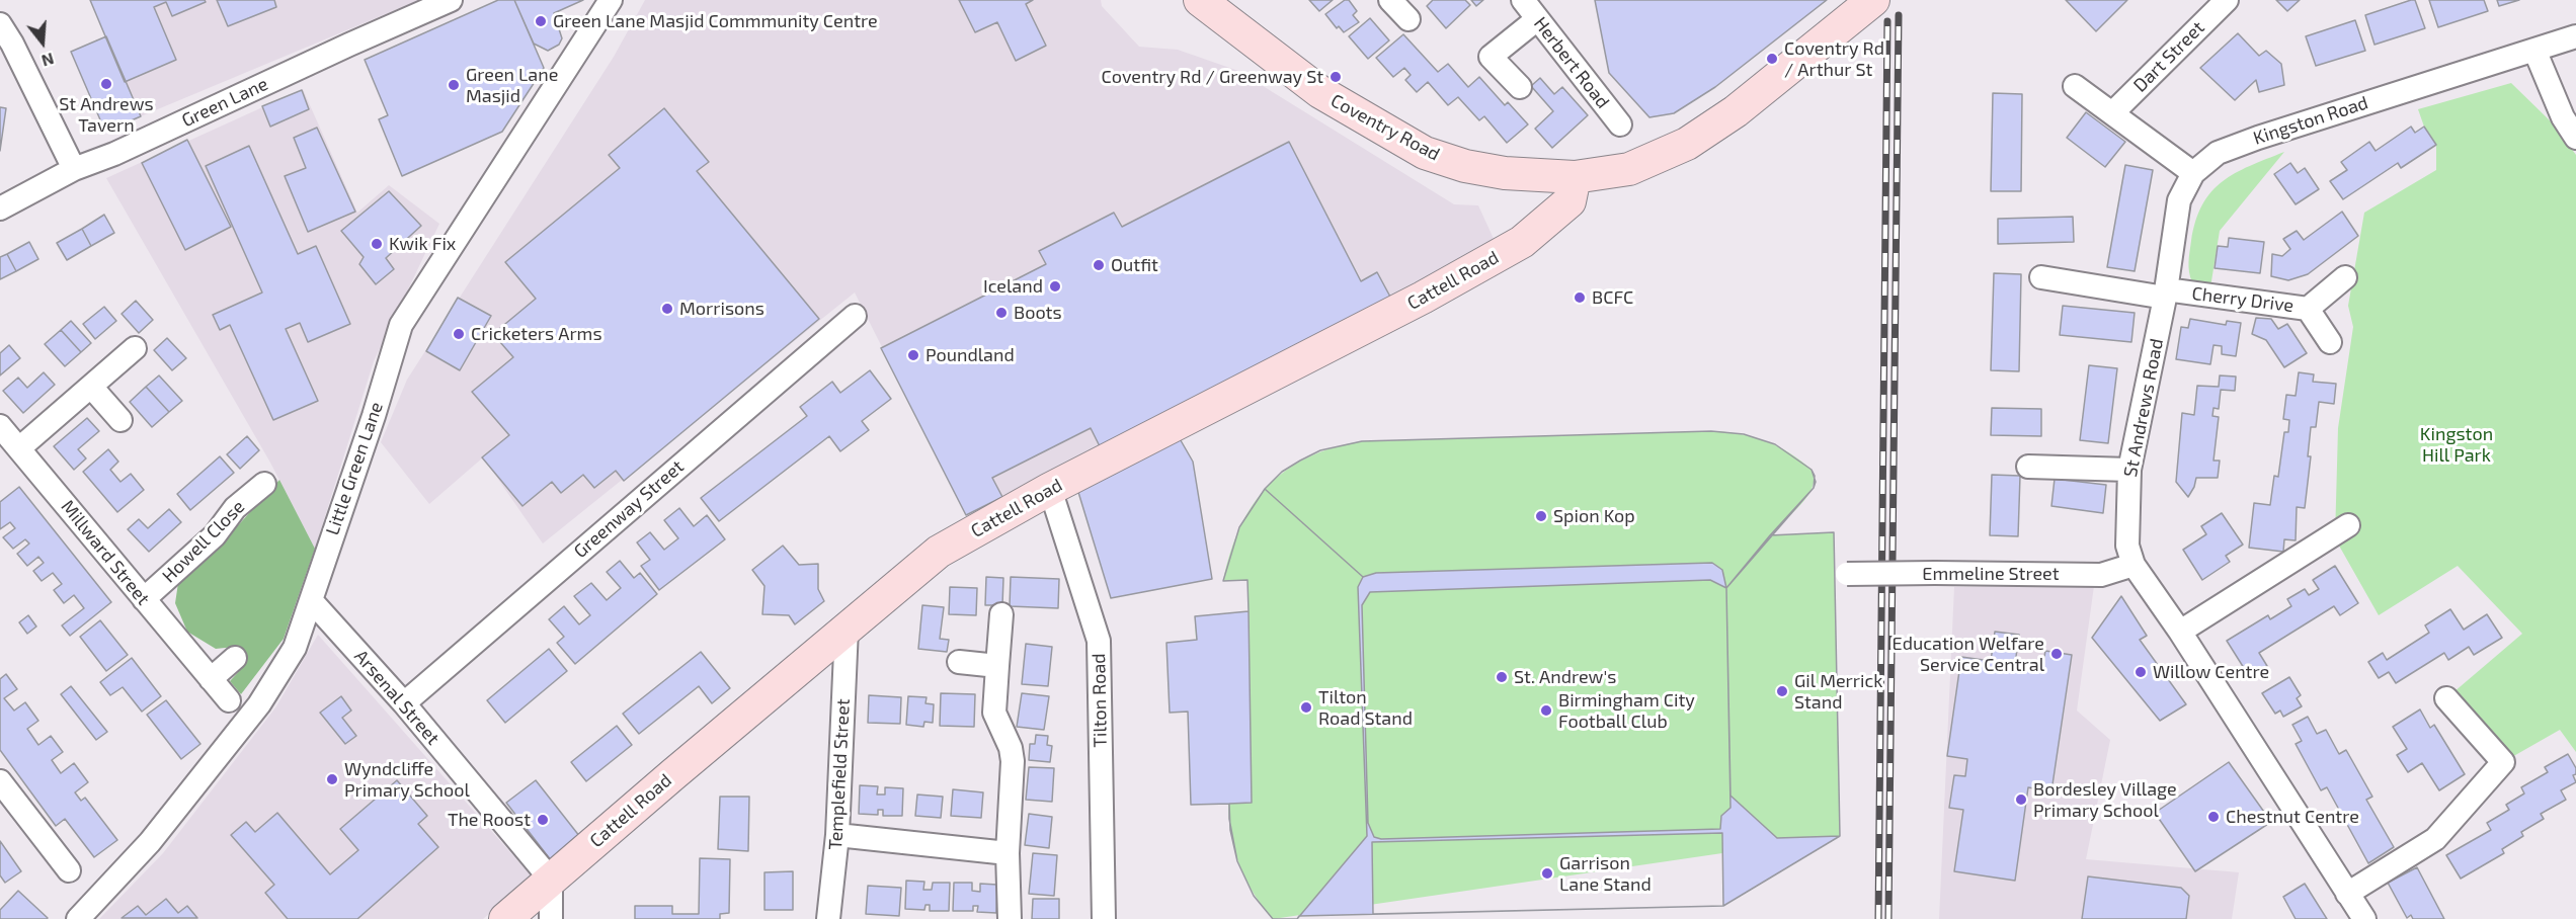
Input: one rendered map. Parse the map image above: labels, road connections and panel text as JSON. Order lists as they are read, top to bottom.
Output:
{
  "streets": {
    "main road": ["Coventry Road", "Cattell Road"],
    "street": [
      "Dart Street",
      "Herbert Road",
      "Green Lane",
      "Kingston Road",
      "Cherry Drive",
      "St Andrews Road",
      "Little Green Lane",
      "Greenway Street",
      "Howell Close",
      "Millward Street",
      "Emmeline Street",
      "Arsenal Street",
      "Tilton Road",
      "Templefield Street"
    ]
  },
  "crossings": [
    ["Kingston Road", "St Andrews Road"],
    ["Coventry Road", "Cattell Road"],
    ["Cattell Road", "Arsenal Street"],
    ["Cattell Road", "Tilton Road"],
    ["Cattell Road", "Templefield Street"],
    ["Cherry Drive", "St Andrews Road"],
    ["St Andrews Road", "Emmeline Street"],
    ["Little Green Lane", "Arsenal Street"],
    ["Greenway Street", "Arsenal Street"],
    ["Howell Close", "Millward Street"]
  ],
  "parks": ["Kingston Hill Park"],
  "places": [
    "Green Lane Masjid Commmunity Centre",
    "Coventry Rd / Arthur St",
    "Coventry Rd / Greenway St",
    "St Andrews Tavern",
    "Green Lane Masjid",
    "Kwik Fix",
    "Outfit",
    "Iceland",
    "BCFC",
    "Morrisons",
    "Boots",
    "Cricketers Arms",
    "Poundland",
    "Spion Kop",
    "Education Welfare Service Central",
    "Willow Centre",
    "St. Andrew's",
    "Gil Merrick Stand",
    "Tilton Road Stand",
    "Birmingham City Football Club",
    "Wyndcliffe Primary School",
    "Bordesley Village Primary School",
    "Chestnut Centre",
    "The Roost",
    "Garrison Lane Stand"
  ],
  "north": "bottom"
}
